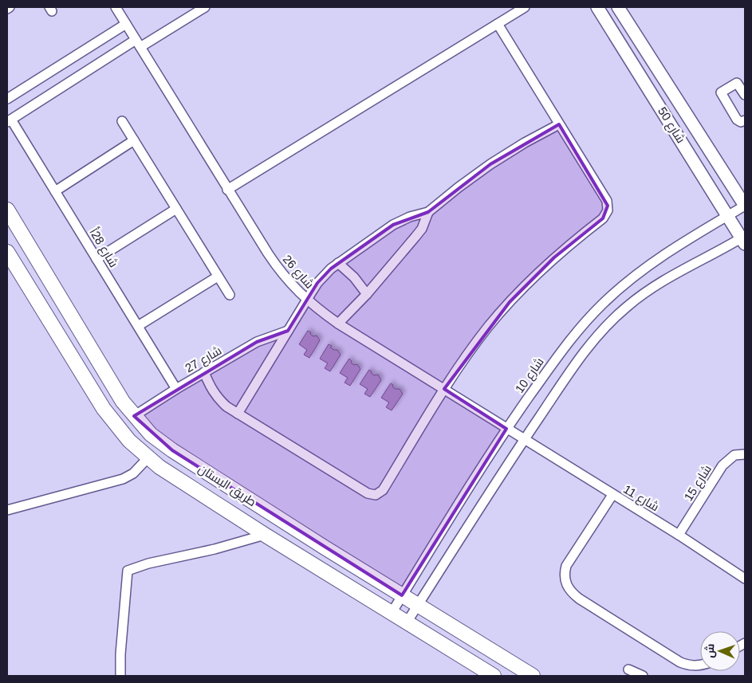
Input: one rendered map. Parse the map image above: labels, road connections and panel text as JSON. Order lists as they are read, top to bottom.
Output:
{
  "streets": {
    "main road": ["طريق البستان"],
    "street": [
      "شارع 50",
      "شارع 28أ",
      "شارع 26",
      "شارع 27",
      "شارع 10",
      "شارع 15",
      "شارع 11"
    ]
  },
  "crossings": [
    ["شارع 50", "شارع 10"],
    ["شارع 28أ", "شارع 27"],
    ["شارع 26", "شارع 10"],
    ["شارع 26", "شارع 11"],
    ["شارع 27", "طريق البستان"],
    ["شارع 10", "طريق البستان"],
    ["شارع 15", "شارع 11"]
  ],
  "north": "left"
}
